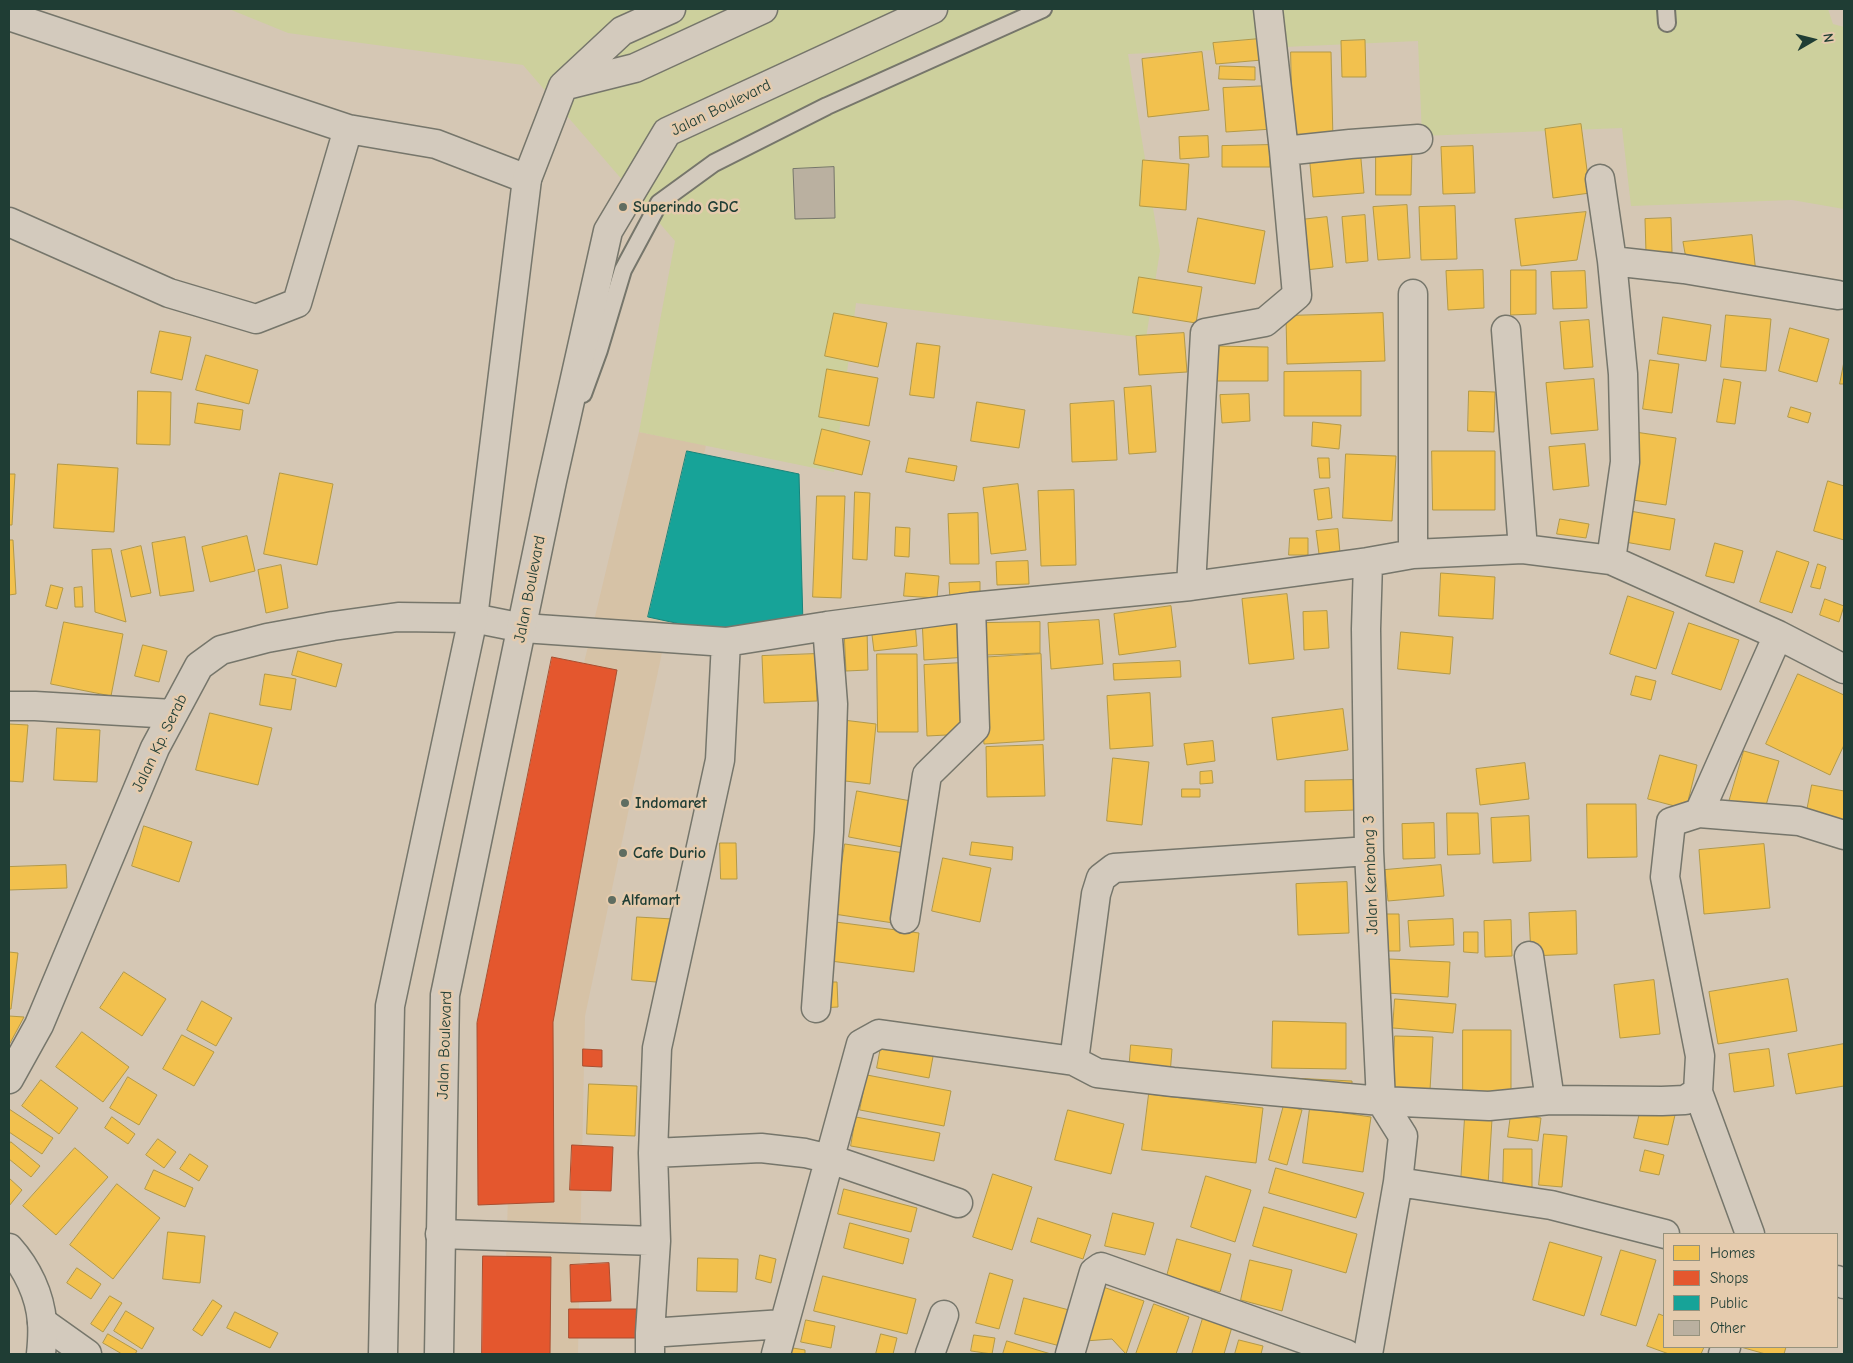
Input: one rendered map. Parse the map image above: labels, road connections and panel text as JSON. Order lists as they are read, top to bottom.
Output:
{
  "streets": {
    "street": ["Jalan Boulevard", "Jalan Kp. Serab", "Jalan Kembang 3"]
  },
  "crossings": [
    ["Jalan Boulevard", "Jalan Kp. Serab"],
    ["Jalan Kp. Serab", "Jalan Kembang 3"]
  ],
  "places": [
    "Superindo GDC",
    "Indomaret",
    "Cafe Durio",
    "Alfamart"
  ],
  "legend": [
    "Homes",
    "Shops",
    "Public",
    "Other"
  ],
  "north": "right"
}
